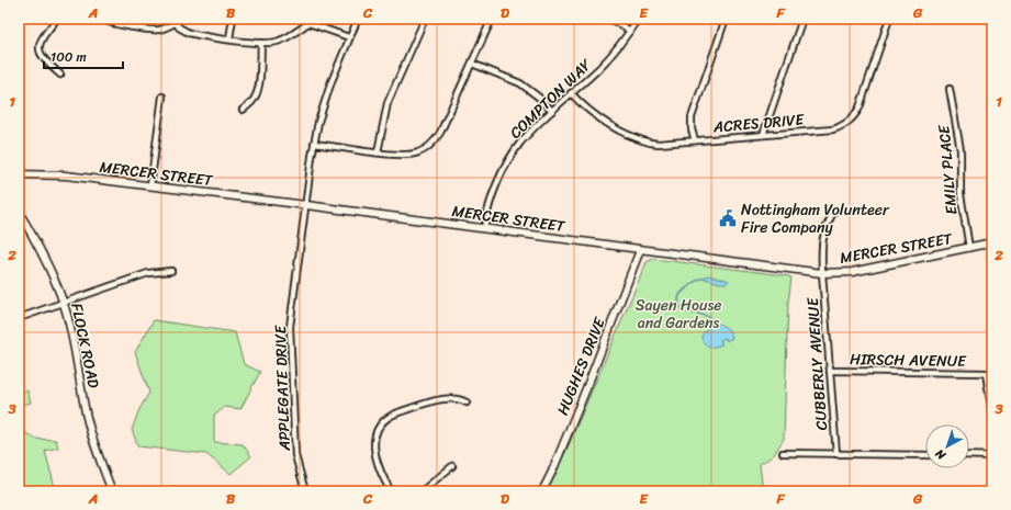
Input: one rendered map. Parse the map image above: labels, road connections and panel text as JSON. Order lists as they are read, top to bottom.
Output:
{
  "streets": {
    "street": [
      "COMPTON WAY",
      "ACRES DRIVE",
      "EMILY PLACE",
      "MERCER STREET",
      "FLOCK ROAD",
      "HIRSCH AVENUE",
      "CUBBERLY AVENUE",
      "HUGHES DRIVE",
      "APPLEGATE DRIVE"
    ]
  },
  "crossings": [
    ["COMPTON WAY", "ACRES DRIVE"],
    ["COMPTON WAY", "MERCER STREET"],
    ["EMILY PLACE", "MERCER STREET"],
    ["MERCER STREET", "CUBBERLY AVENUE"],
    ["MERCER STREET", "HUGHES DRIVE"],
    ["MERCER STREET", "APPLEGATE DRIVE"],
    ["HIRSCH AVENUE", "CUBBERLY AVENUE"]
  ],
  "parks": ["Sayen House and Gardens"],
  "places": {
    "public building": ["Nottingham Volunteer Fire Company"]
  },
  "scale_bar": "100 m",
  "north": "bottom left",
  "grid": {
    "columns": [
      "A",
      "B",
      "C",
      "D",
      "E",
      "F",
      "G"
    ],
    "rows": ["1", "2", "3"]
  }
}
